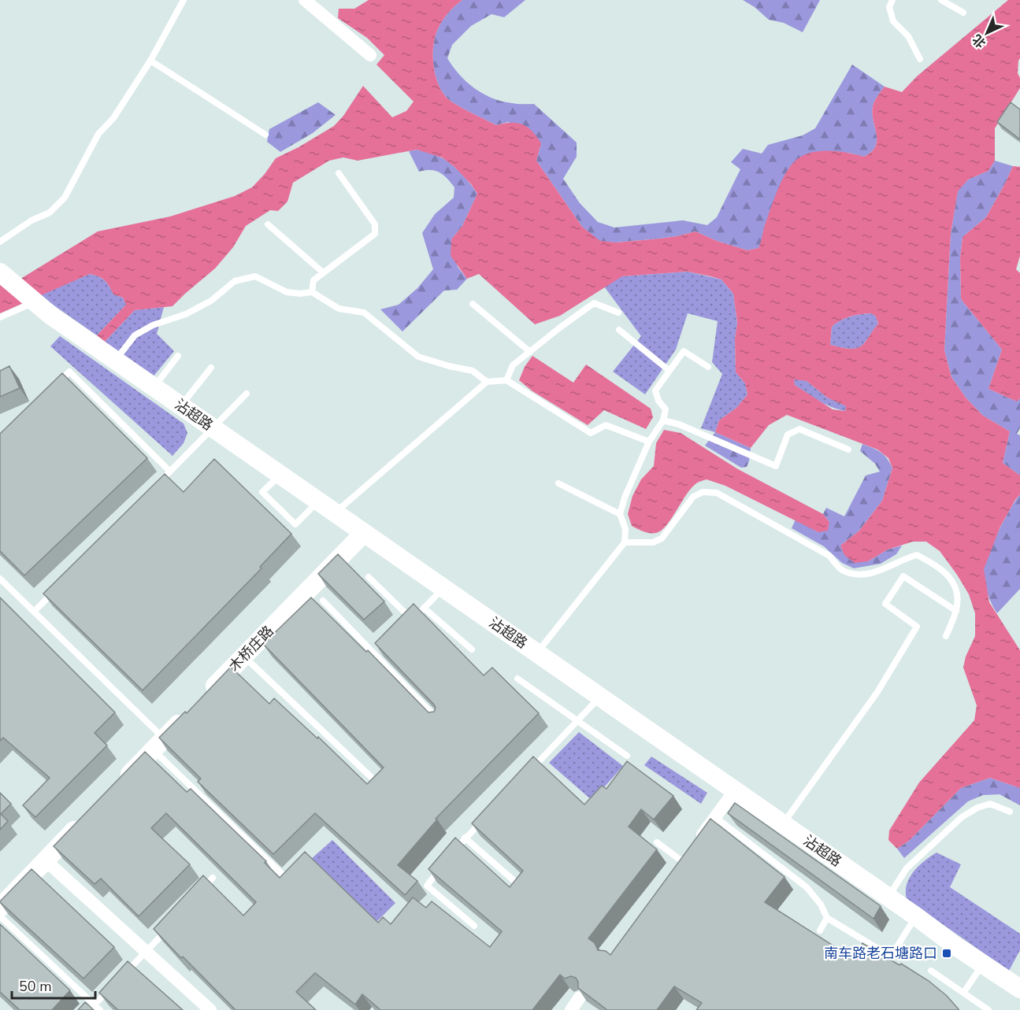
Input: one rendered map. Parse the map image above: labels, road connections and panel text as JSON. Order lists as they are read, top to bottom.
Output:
{
  "streets": {
    "street": ["沾超路", "木桥庄路"]
  },
  "crossings": [
    ["沾超路", "木桥庄路"]
  ],
  "places": {
    "transit": ["南车路老石塘路口"]
  },
  "scale_bar": "50 m",
  "north": "bottom left"
}
